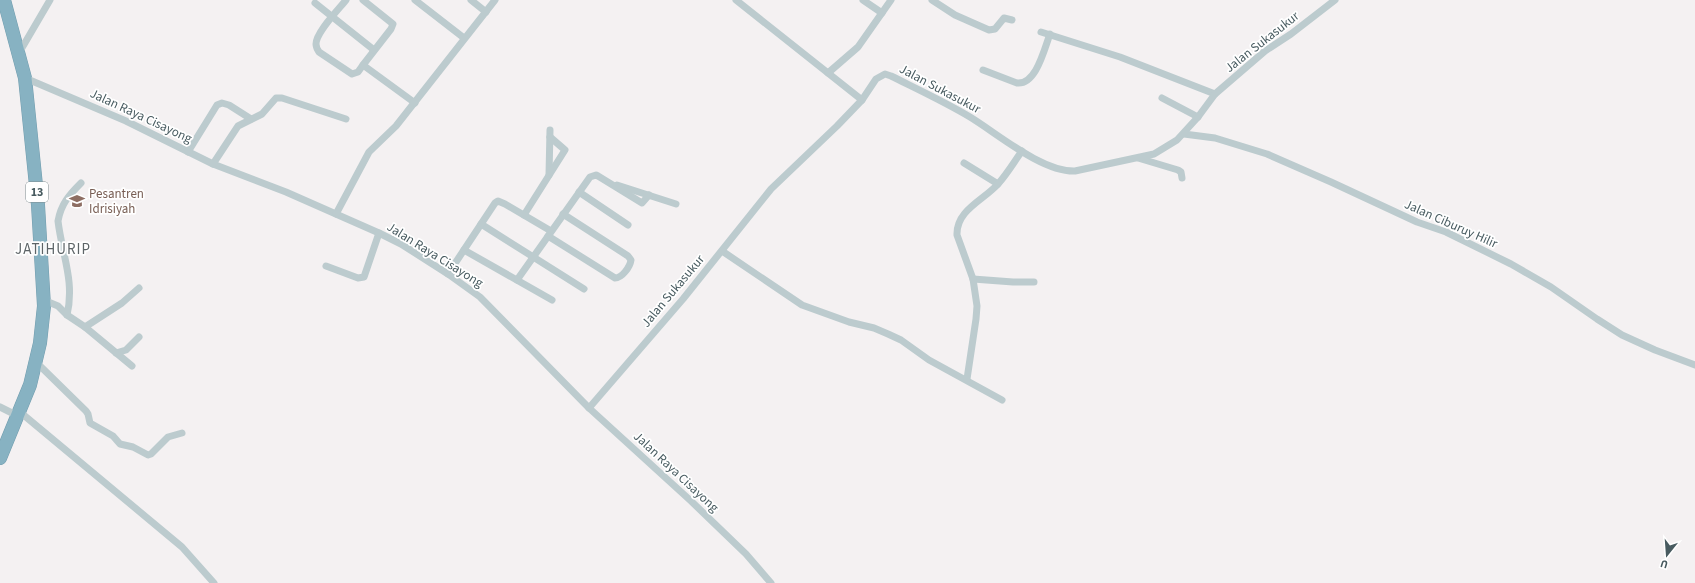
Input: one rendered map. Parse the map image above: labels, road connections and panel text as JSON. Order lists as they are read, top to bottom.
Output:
{
  "streets": {
    "highway": ["13"],
    "street": ["Jalan Sukasukur", "Jalan Raya Cisayong", "Jalan Ciburuy Hilir"]
  },
  "crossings": [
    ["Jalan Sukasukur", "Jalan Raya Cisayong"],
    ["Jalan Sukasukur", "Jalan Ciburuy Hilir"],
    ["Jalan Raya Cisayong", "13"]
  ],
  "districts": ["JATIHURIP"],
  "places": {
    "school or university": ["Pesantren Idrisiyah"]
  },
  "north": "bottom"
}
